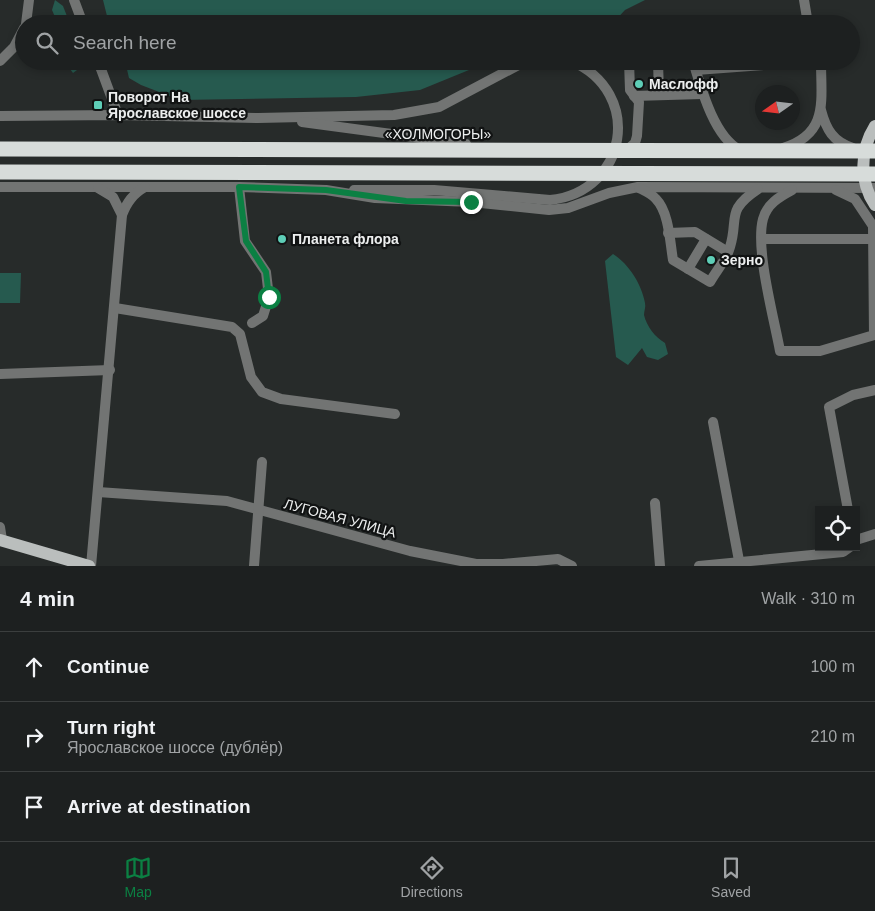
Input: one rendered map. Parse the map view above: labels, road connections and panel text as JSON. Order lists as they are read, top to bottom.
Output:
{
  "streets": {
    "highway": ["«ХОЛМОГОРЫ»"],
    "street": ["ЛУГОВАЯ УЛИЦА"]
  },
  "places": {
    "other": ["Маслофф", "Планета флора", "Зерно"],
    "transit": ["Поворот На Ярославское шоссе"]
  },
  "north": "left",
  "page": {
    "search": "Search here",
    "heading": ["4 min", "Walk · 310 m"],
    "list": [
      ["Continue", "100 m"],
      ["Turn right", "Ярославское шоссе (дублёр)", "210 m"],
      "Arrive at destination"
    ],
    "nav": ["Map", "Directions", "Saved"]
  }
}
